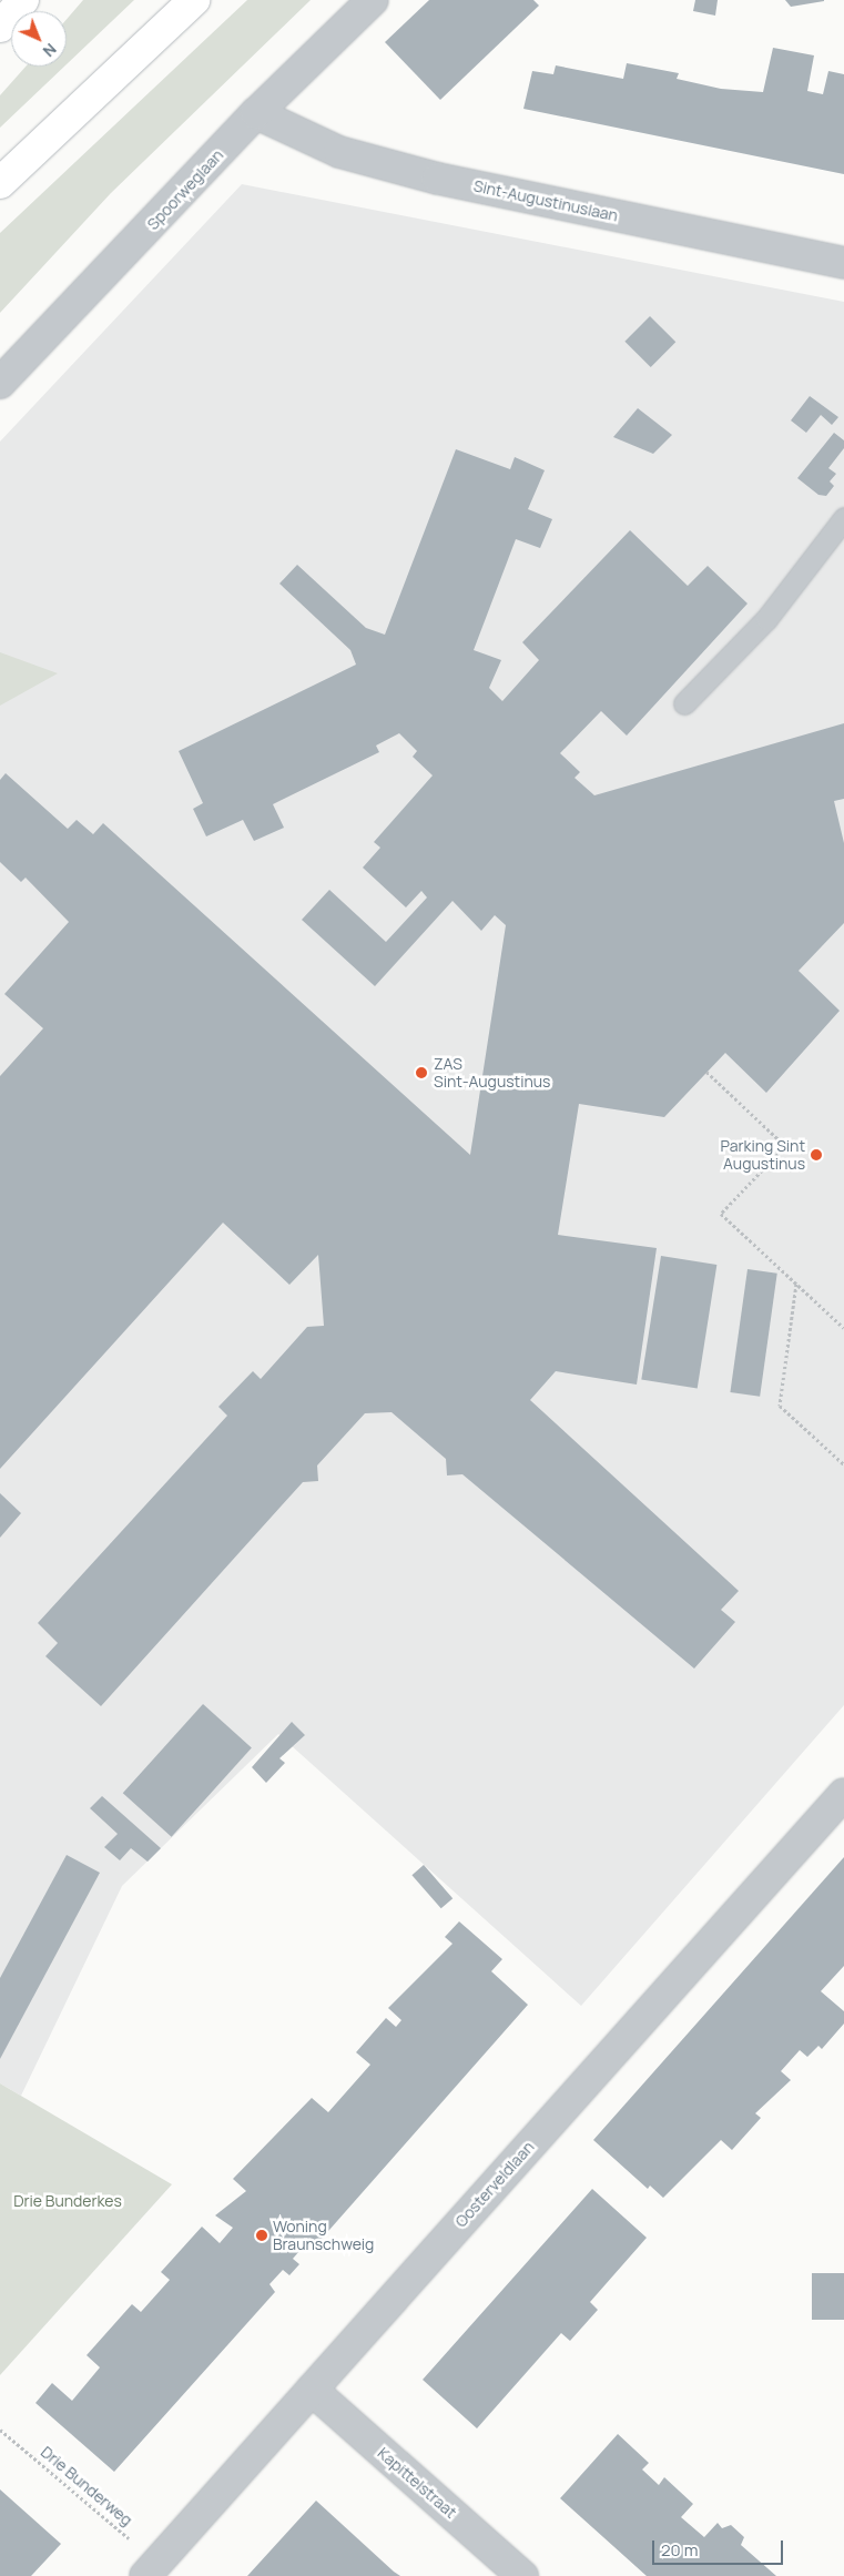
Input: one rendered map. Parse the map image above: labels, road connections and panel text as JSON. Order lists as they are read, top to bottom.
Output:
{
  "streets": {
    "street": [
      "Spoorweglaan",
      "Sint-Augustinuslaan",
      "Oosterveldlaan",
      "Kapittelstraat"
    ],
    "path": ["Drie Bunderweg"]
  },
  "crossings": [
    ["Spoorweglaan", "Sint-Augustinuslaan"],
    ["Oosterveldlaan", "Kapittelstraat"],
    ["Oosterveldlaan", "Drie Bunderweg"]
  ],
  "parks": ["Drie Bunderkes"],
  "places": ["ZAS Sint-Augustinus", "Parking Sint Augustinus", "Woning Braunschweig"],
  "scale_bar": "20 m",
  "north": "bottom right"
}
